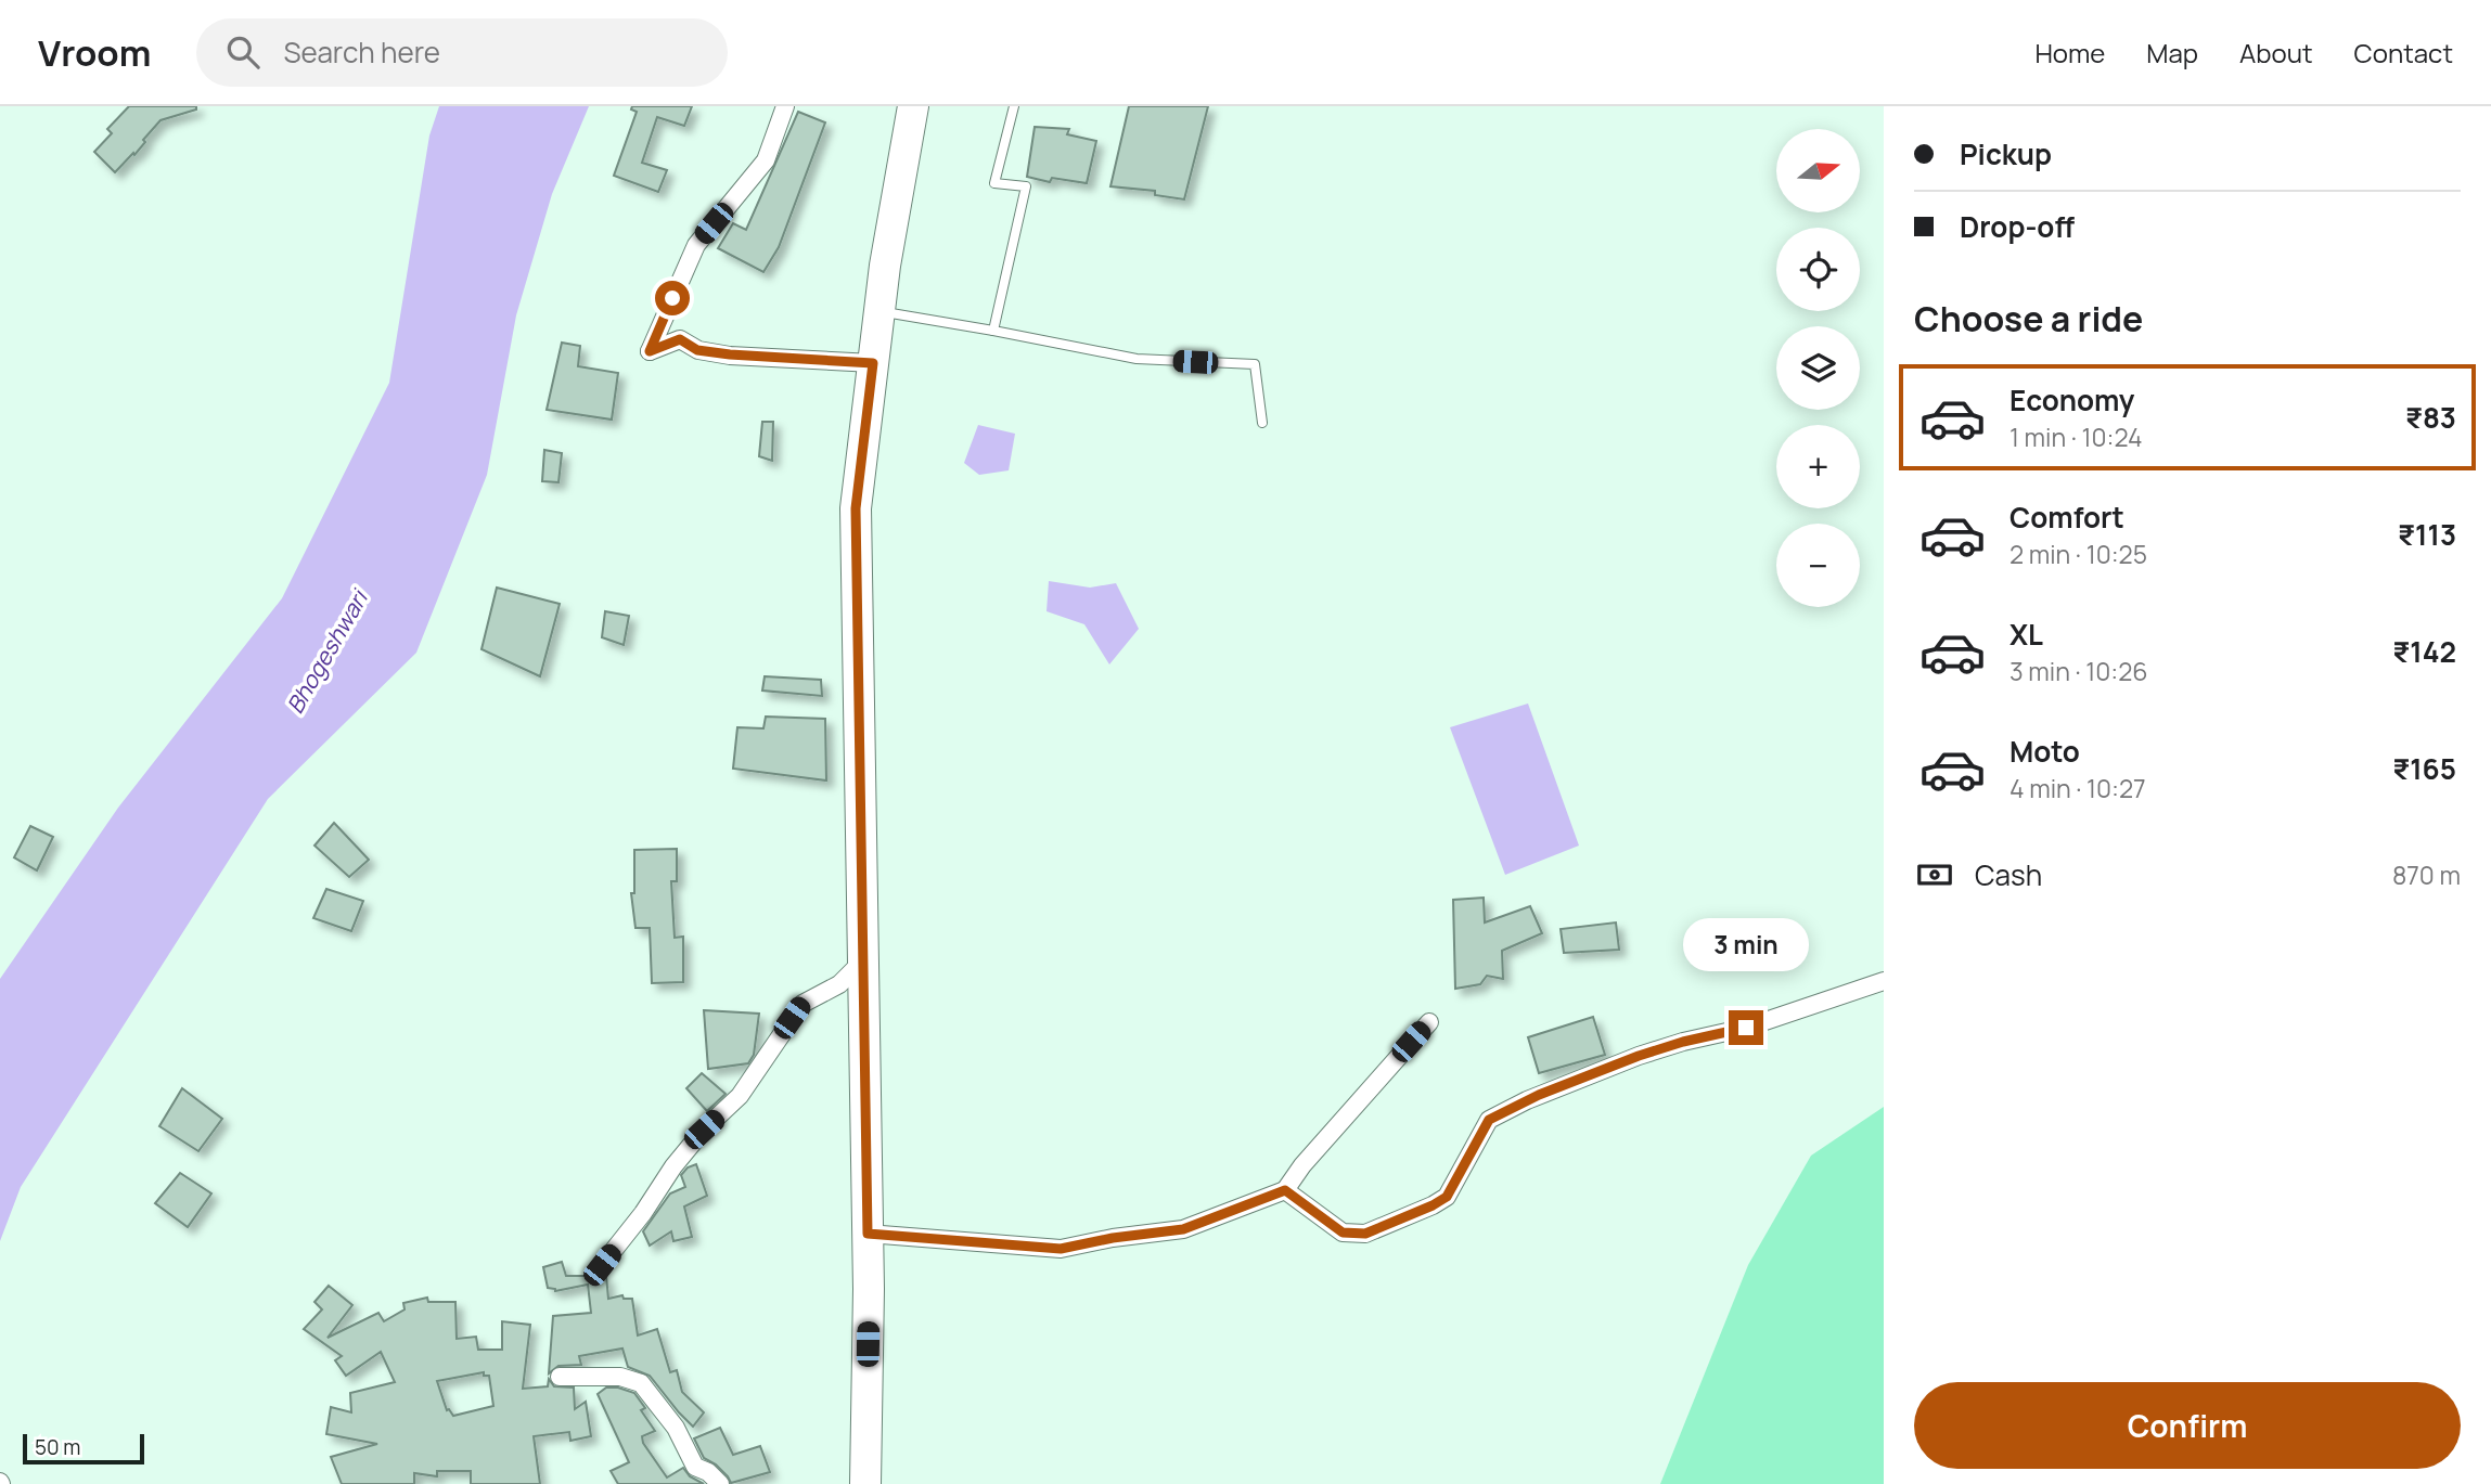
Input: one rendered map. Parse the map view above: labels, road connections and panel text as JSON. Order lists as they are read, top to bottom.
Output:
{
  "water": ["Bhogeshwari"],
  "scale_bar": "50 m",
  "north": "right",
  "page": {
    "header": "Vroom",
    "search": "Search here",
    "nav": [
      "Home",
      "Map",
      "About",
      "Contact"
    ],
    "banner": ["Pickup", "Drop-off"],
    "map_buttons": ["+", "−"],
    "heading": "Choose a ride",
    "list": [
      {
        "name": "Economy",
        "note": "1 min · 10:24",
        "value": "₹83"
      },
      {
        "name": "Comfort",
        "note": "2 min · 10:25",
        "value": "₹113"
      },
      {
        "name": "XL",
        "note": "3 min · 10:26",
        "value": "₹142"
      },
      {
        "name": "Moto",
        "note": "4 min · 10:27",
        "value": "₹165"
      }
    ],
    "pay": ["Cash", "870 m"],
    "bubble": "3 min",
    "buttons": "Confirm",
    "scale": "50 m"
  }
}
